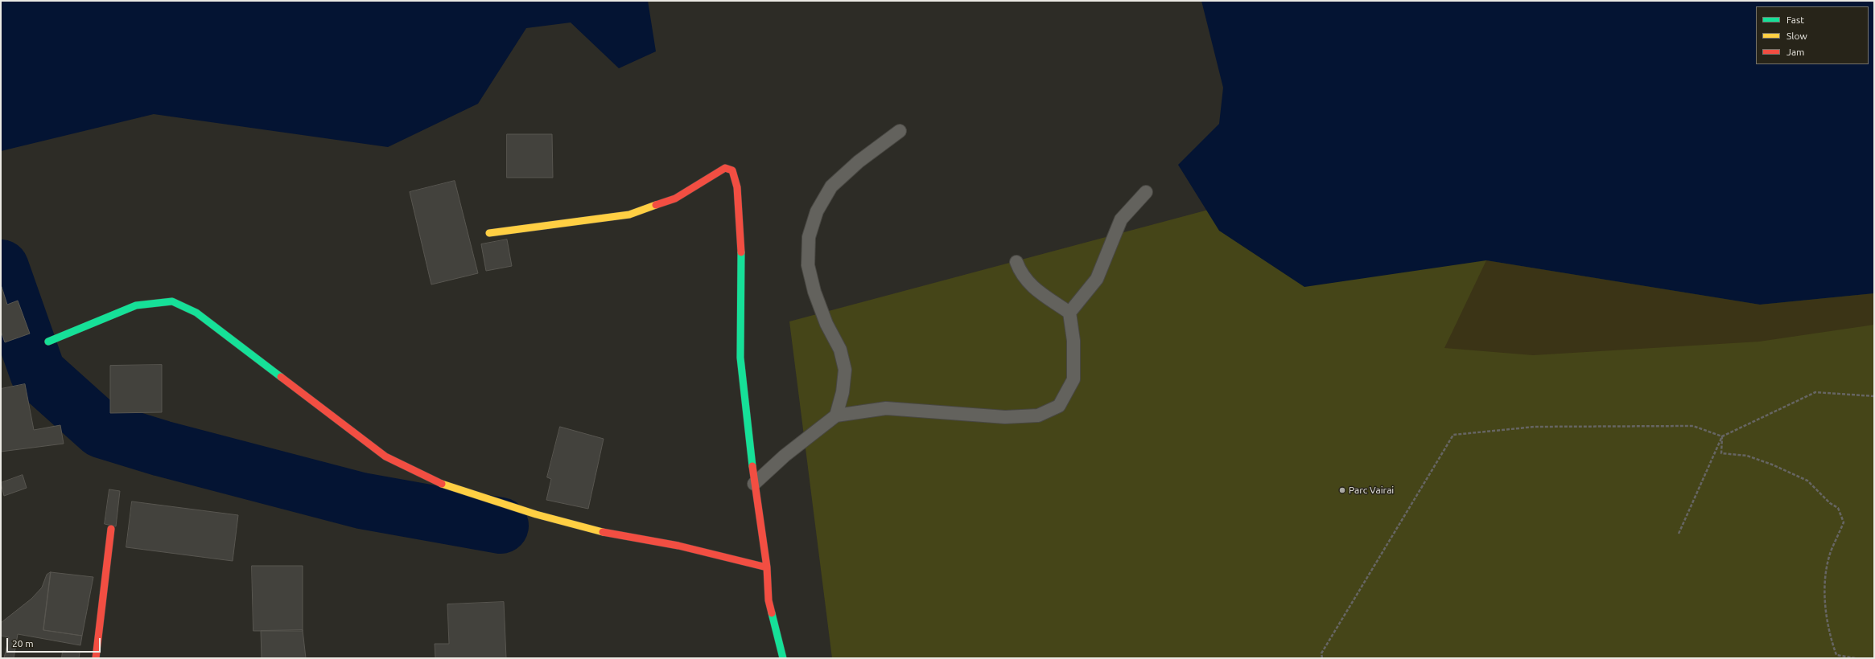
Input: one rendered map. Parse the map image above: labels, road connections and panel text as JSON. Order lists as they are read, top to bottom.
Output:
{
  "places": ["Parc Vairai"],
  "legend": ["Fast", "Slow", "Jam"],
  "scale_bar": "20 m"
}
